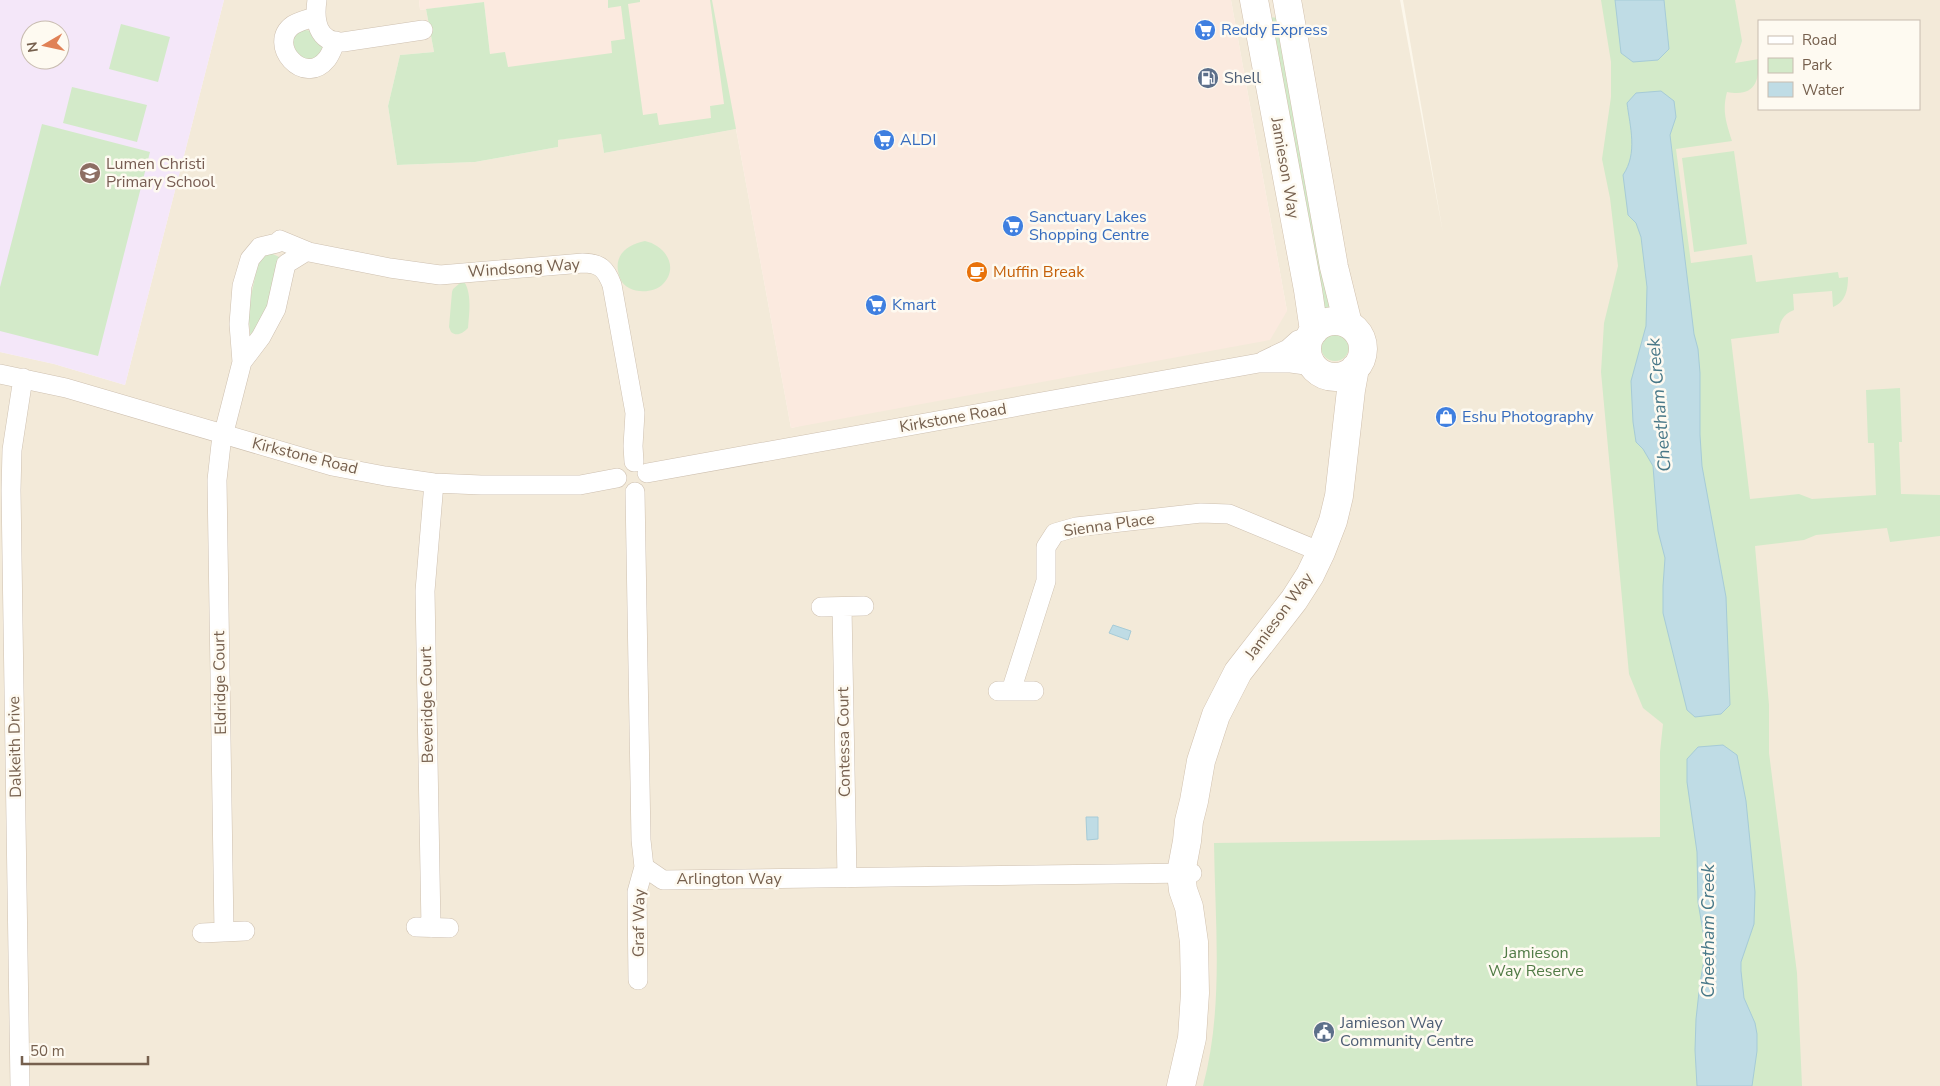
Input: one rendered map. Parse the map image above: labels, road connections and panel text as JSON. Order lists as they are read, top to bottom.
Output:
{
  "streets": {
    "street": [
      "Jamieson Way",
      "Windsong Way",
      "Kirkstone Road",
      "Sienna Place",
      "Eldridge Court",
      "Beveridge Court",
      "Contessa Court",
      "Dalkeith Drive",
      "Arlington Way",
      "Graf Way"
    ]
  },
  "crossings": [
    ["Jamieson Way", "Kirkstone Road"],
    ["Jamieson Way", "Sienna Place"],
    ["Jamieson Way", "Arlington Way"],
    ["Windsong Way", "Kirkstone Road"],
    ["Kirkstone Road", "Eldridge Court"],
    ["Kirkstone Road", "Beveridge Court"],
    ["Kirkstone Road", "Dalkeith Drive"],
    ["Contessa Court", "Arlington Way"],
    ["Arlington Way", "Graf Way"]
  ],
  "water": ["Cheetham Creek"],
  "parks": ["Jamieson Way Reserve"],
  "places": {
    "supermarket": [
      "Reddy Express",
      "ALDI",
      "Sanctuary Lakes Shopping Centre",
      "Kmart"
    ],
    "fuel station": ["Shell"],
    "school or university": ["Lumen Christi Primary School"],
    "cafe": ["Muffin Break"],
    "shop": ["Eshu Photography"],
    "public building": ["Jamieson Way Community Centre"]
  },
  "legend": ["Road", "Park", "Water"],
  "scale_bar": "50 m",
  "north": "left"
}
